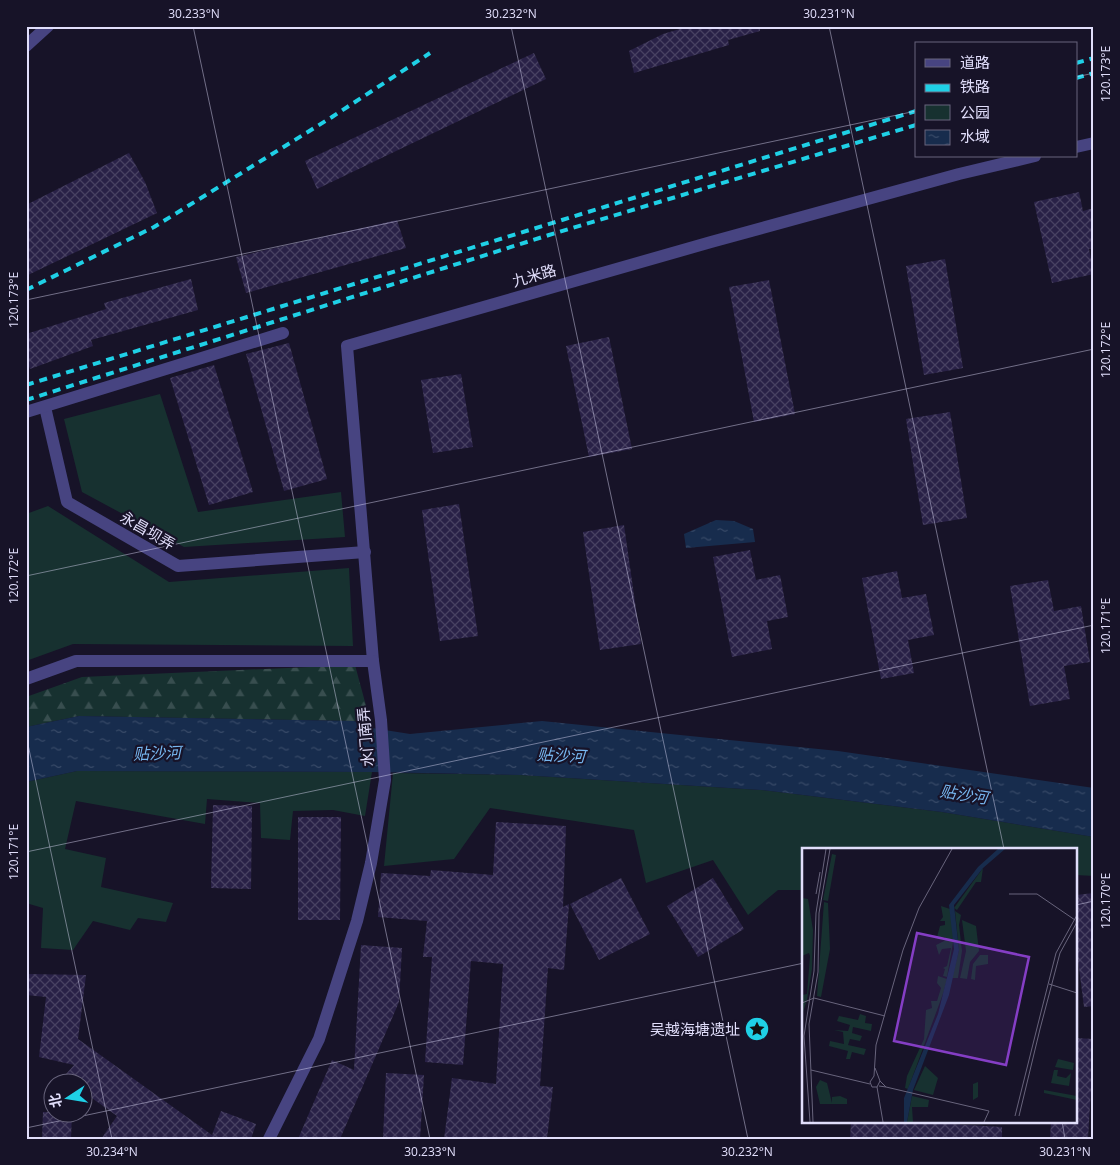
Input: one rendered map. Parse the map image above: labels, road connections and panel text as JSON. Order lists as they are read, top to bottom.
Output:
{
  "streets": {
    "street": ["九米路", "永昌坝弄", "水门南弄"]
  },
  "crossings": [
    ["九米路", "永昌坝弄"],
    ["九米路", "水门南弄"]
  ],
  "water": ["贴沙河"],
  "places": {
    "place": ["吴越海塘遗址"]
  },
  "legend": [
    "道路",
    "铁路",
    "公园",
    "水域"
  ],
  "north": "left",
  "coordinates": [
    "30.233°N",
    "30.232°N",
    "30.231°N",
    "120.173°E",
    "120.172°E",
    "120.171°E",
    "120.170°E",
    "30.234°N"
  ]
}
